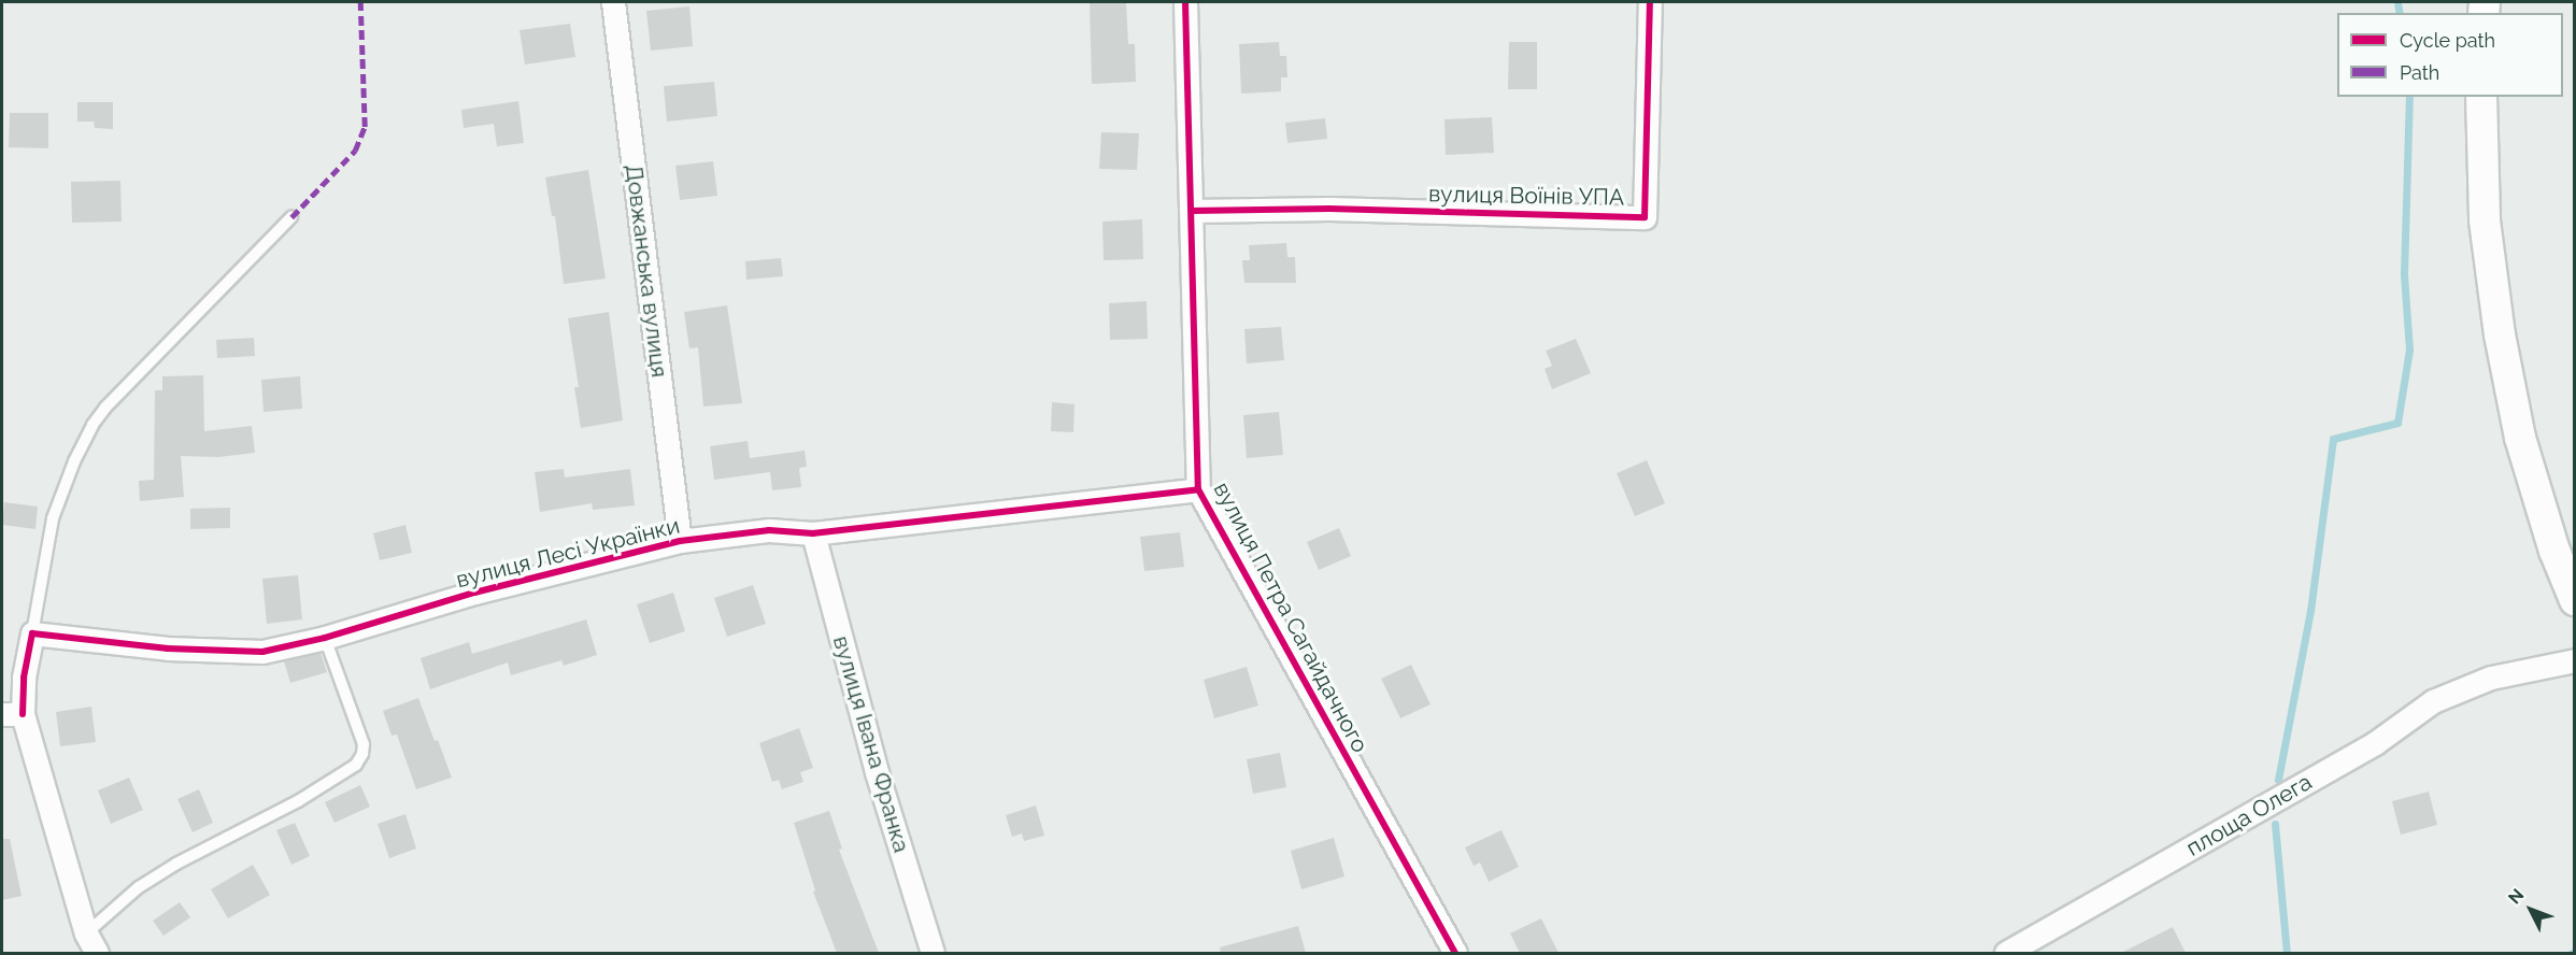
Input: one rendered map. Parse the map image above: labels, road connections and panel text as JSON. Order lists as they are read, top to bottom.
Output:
{
  "streets": {
    "street": [
      "вулиця Воїнів УПА",
      "Довжанська вулиця",
      "вулиця Лесі Українки",
      "вулиця Петра Сагайдачного",
      "вулиця Івана Франка",
      "площа Олега"
    ]
  },
  "crossings": [
    ["вулиця Воїнів УПА", "вулиця Петра Сагайдачного"],
    ["Довжанська вулиця", "вулиця Лесі Українки"],
    ["вулиця Лесі Українки", "вулиця Петра Сагайдачного"],
    ["вулиця Лесі Українки", "вулиця Івана Франка"]
  ],
  "legend": ["Cycle path", "Path"],
  "north": "top left"
}
